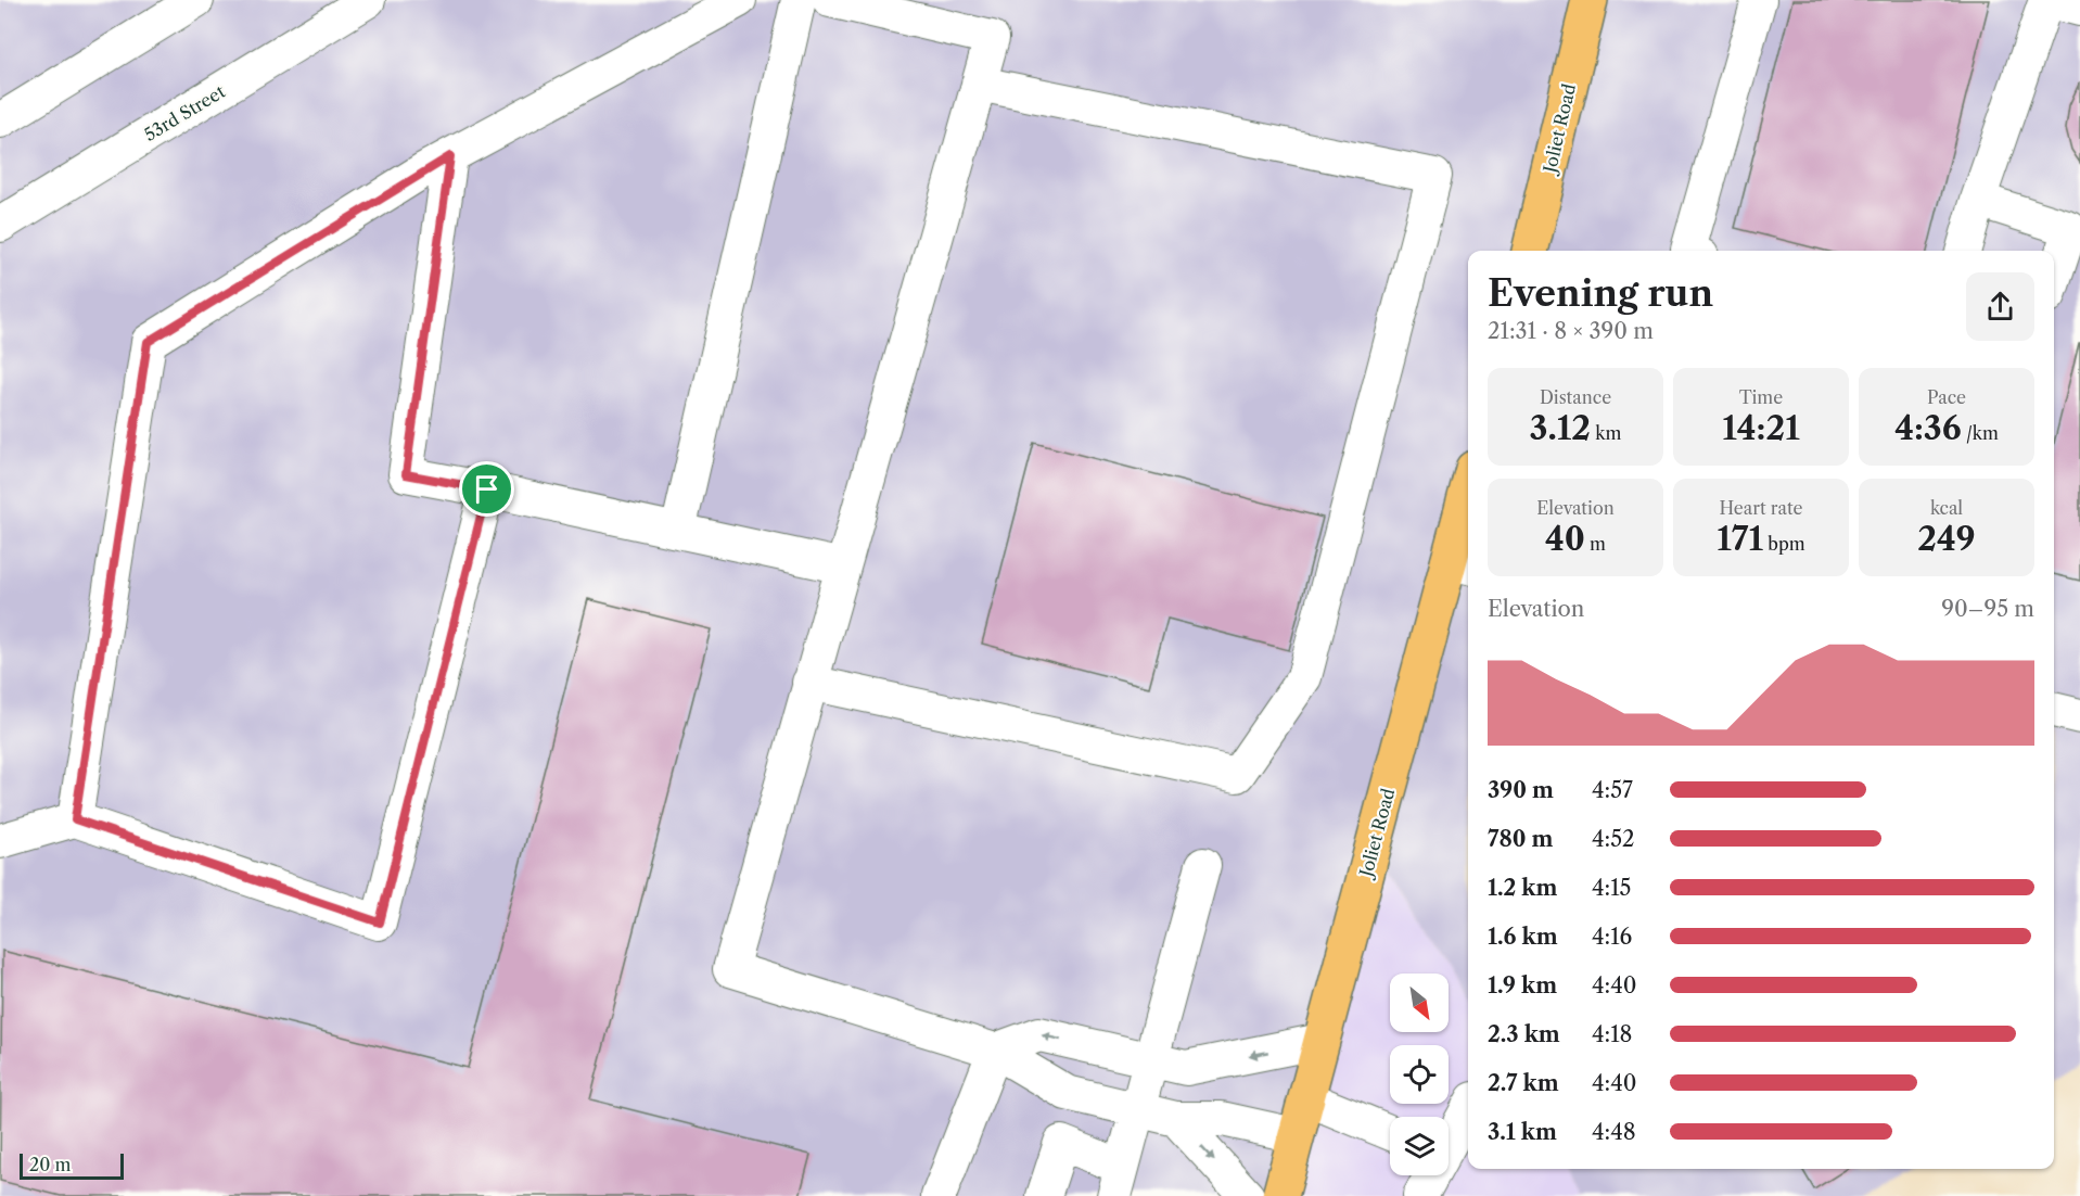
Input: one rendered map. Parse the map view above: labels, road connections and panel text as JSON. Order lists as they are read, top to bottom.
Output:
{
  "streets": {
    "main road": ["Joliet Road"],
    "street": ["53rd Street"]
  },
  "scale_bar": "20 m",
  "north": "bottom right",
  "page": {
    "heading": ["Evening run", "21:31 · 8 × 390 m"],
    "stats": [
      ["Distance", "3.12 km"],
      ["Time", "14:21"],
      ["Pace", "4:36 /km"],
      ["Elevation", "40 m"],
      ["Heart rate", "171 bpm"],
      ["kcal", "249"]
    ],
    "chart": ["Elevation", "90–95 m"],
    "list": [
      {
        "name": "390 m",
        "note": "4:57"
      },
      {
        "name": "780 m",
        "note": "4:52"
      },
      {
        "name": "1.2 km",
        "note": "4:15"
      },
      {
        "name": "1.6 km",
        "note": "4:16"
      },
      {
        "name": "1.9 km",
        "note": "4:40"
      },
      {
        "name": "2.3 km",
        "note": "4:18"
      },
      {
        "name": "2.7 km",
        "note": "4:40"
      },
      {
        "name": "3.1 km",
        "note": "4:48"
      }
    ],
    "scale": "20 m"
  }
}
